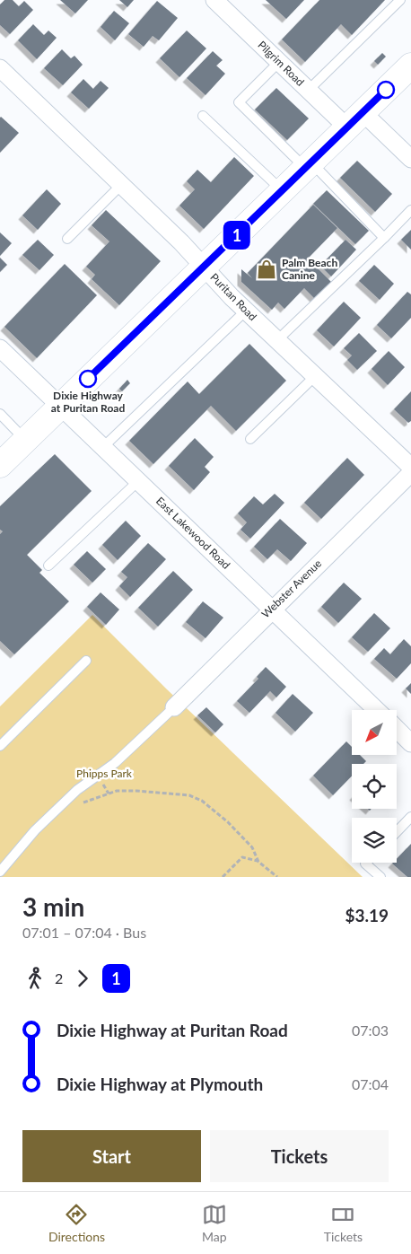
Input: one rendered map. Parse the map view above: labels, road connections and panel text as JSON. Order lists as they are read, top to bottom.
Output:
{
  "streets": {
    "street": [
      "Pilgrim Road",
      "Puritan Road",
      "East Lakewood Road",
      "Webster Avenue"
    ]
  },
  "crossings": [
    ["East Lakewood Road", "Webster Avenue"]
  ],
  "parks": ["Phipps Park"],
  "places": {
    "shop": ["Palm Beach Canine"],
    "other": ["Dixie Highway at Puritan Road"]
  },
  "lines": ["bus line 1"],
  "north": "bottom left",
  "page": {
    "on_map": "1",
    "heading": ["3 min", "07:01 – 07:04 · Bus", "$3.19"],
    "legs": ["2", "1"],
    "list": [
      {
        "name": "Dixie Highway at Puritan Road",
        "value": "07:03"
      },
      {
        "name": "Dixie Highway at Plymouth",
        "value": "07:04"
      }
    ],
    "buttons": ["Start", "Tickets"],
    "tabs": ["Directions", "Map", "Tickets"]
  }
}
